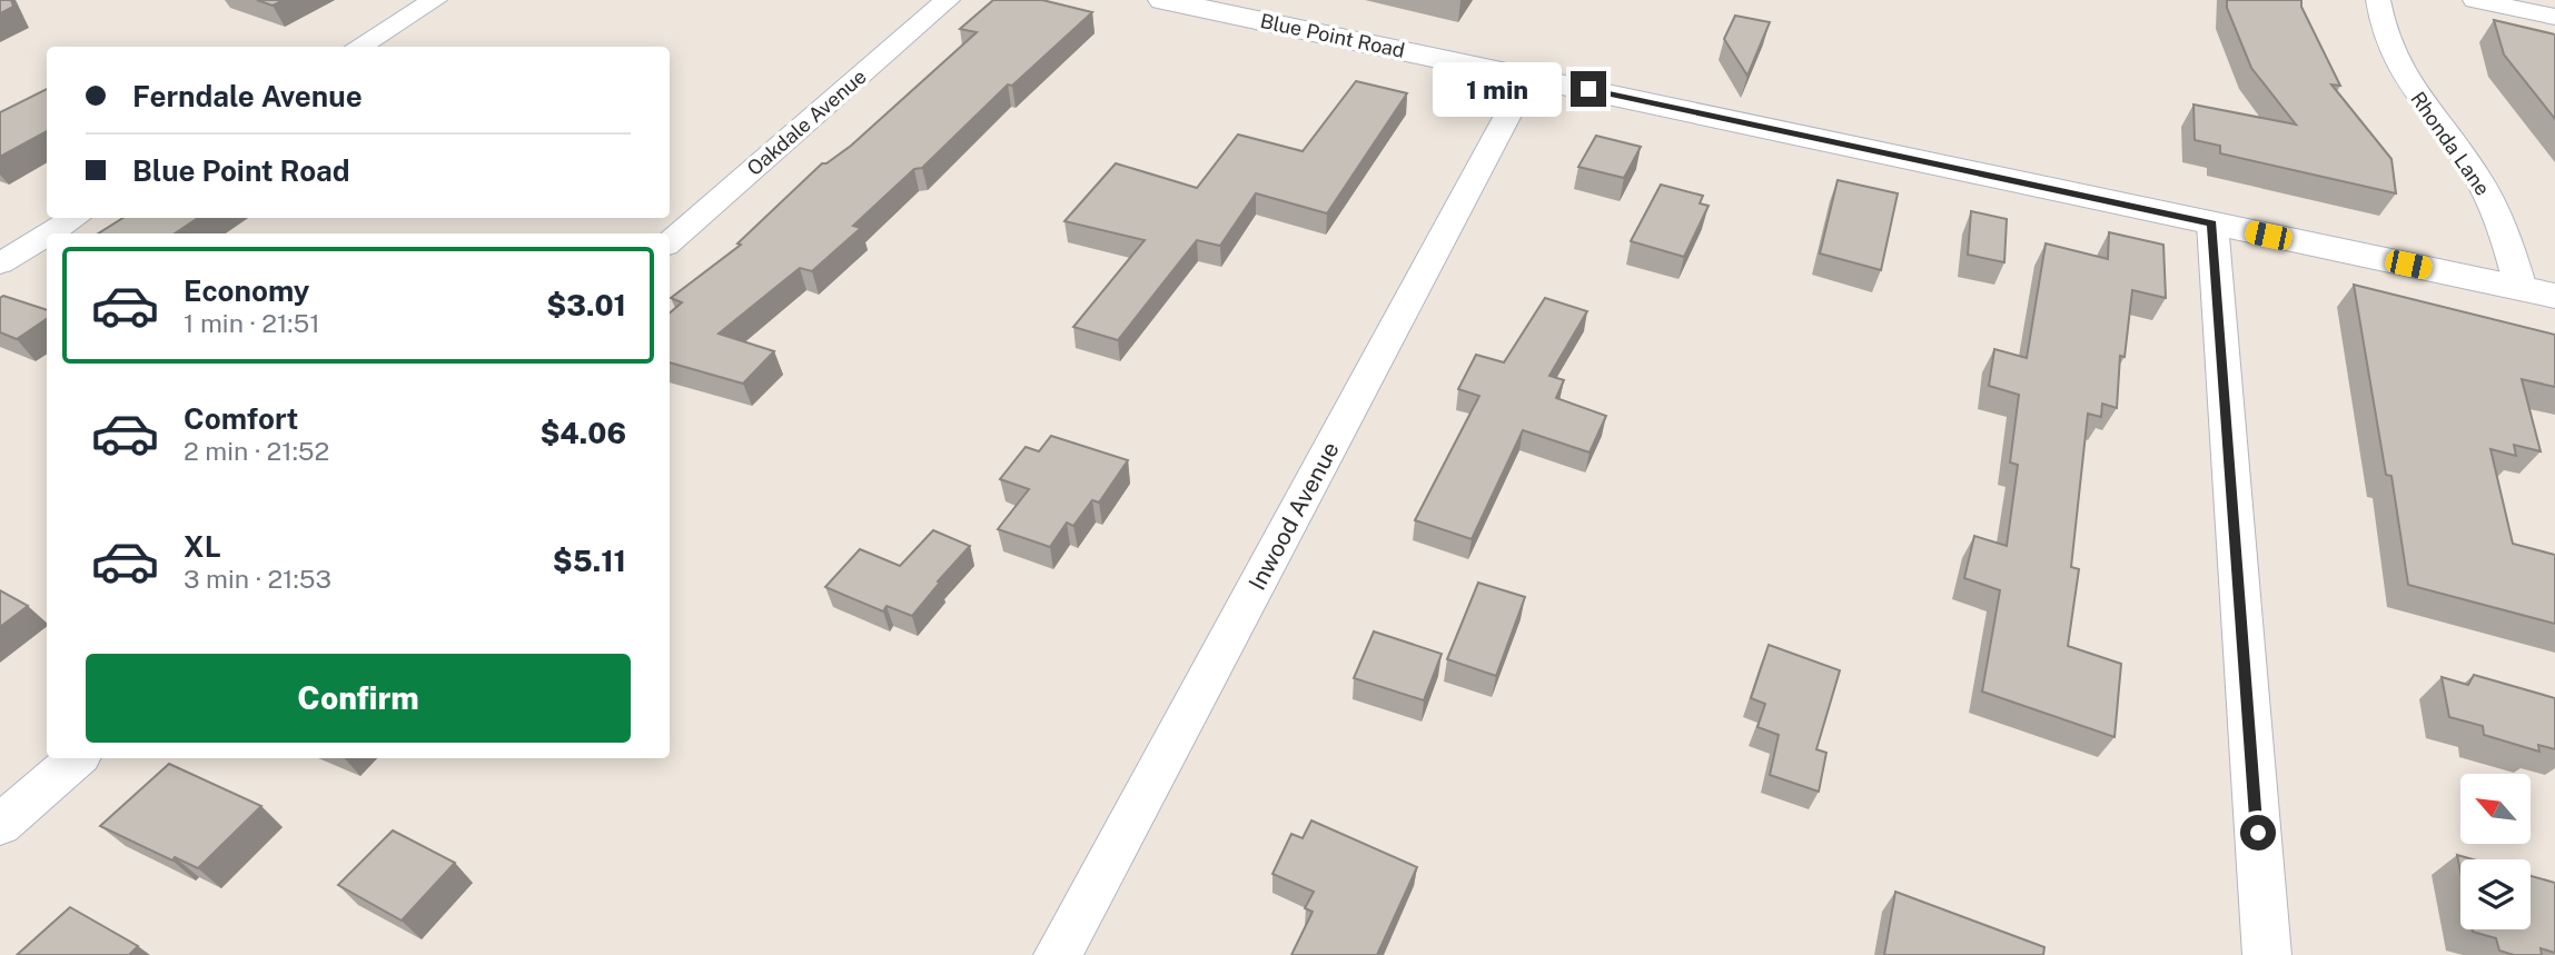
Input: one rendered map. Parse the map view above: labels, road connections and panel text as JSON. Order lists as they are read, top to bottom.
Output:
{
  "streets": {
    "street": [
      "Blue Point Road",
      "Oakdale Avenue",
      "Rhonda Lane",
      "Inwood Avenue"
    ]
  },
  "crossings": [
    ["Blue Point Road", "Rhonda Lane"],
    ["Blue Point Road", "Inwood Avenue"]
  ],
  "north": "top left",
  "page": {
    "banner": ["Ferndale Avenue", "Blue Point Road"],
    "bubble": "1 min",
    "list": [
      {
        "name": "Economy",
        "note": "1 min · 21:51",
        "value": "$3.01"
      },
      {
        "name": "Comfort",
        "note": "2 min · 21:52",
        "value": "$4.06"
      },
      {
        "name": "XL",
        "note": "3 min · 21:53",
        "value": "$5.11"
      }
    ],
    "buttons": "Confirm"
  }
}
